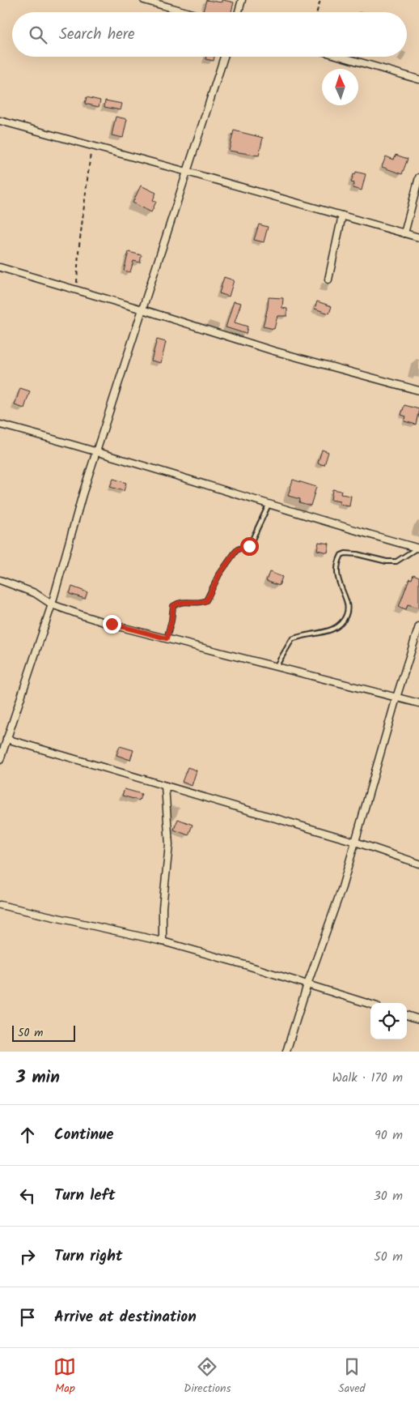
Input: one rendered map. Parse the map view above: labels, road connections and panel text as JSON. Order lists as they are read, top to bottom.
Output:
{
  "scale_bar": "50 m",
  "north": "top",
  "page": {
    "search": "Search here",
    "scale": "50 m",
    "heading": ["3 min", "Walk · 170 m"],
    "list": [
      ["Continue", "90 m"],
      ["Turn left", "30 m"],
      ["Turn right", "50 m"],
      "Arrive at destination"
    ],
    "nav": ["Map", "Directions", "Saved"]
  }
}
